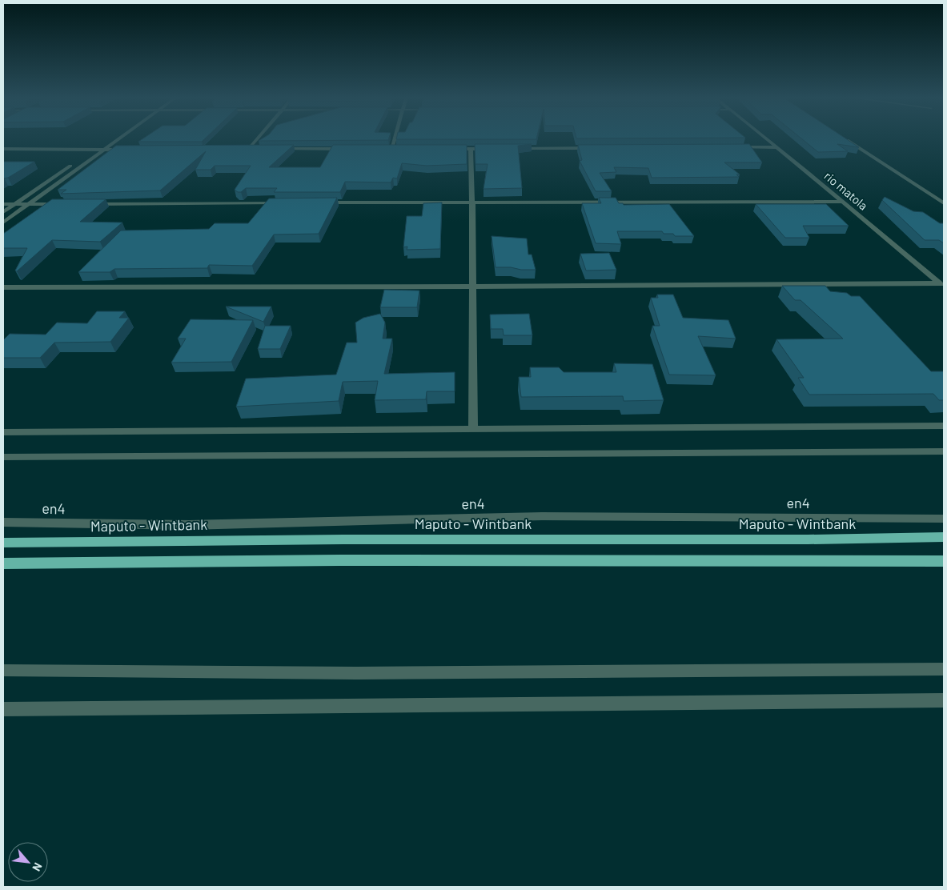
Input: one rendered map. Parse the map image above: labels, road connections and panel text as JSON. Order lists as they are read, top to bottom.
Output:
{
  "streets": {
    "highway": ["Maputo - Wintbank"],
    "street": ["rio matola", "en4"]
  },
  "north": "bottom right"
}
